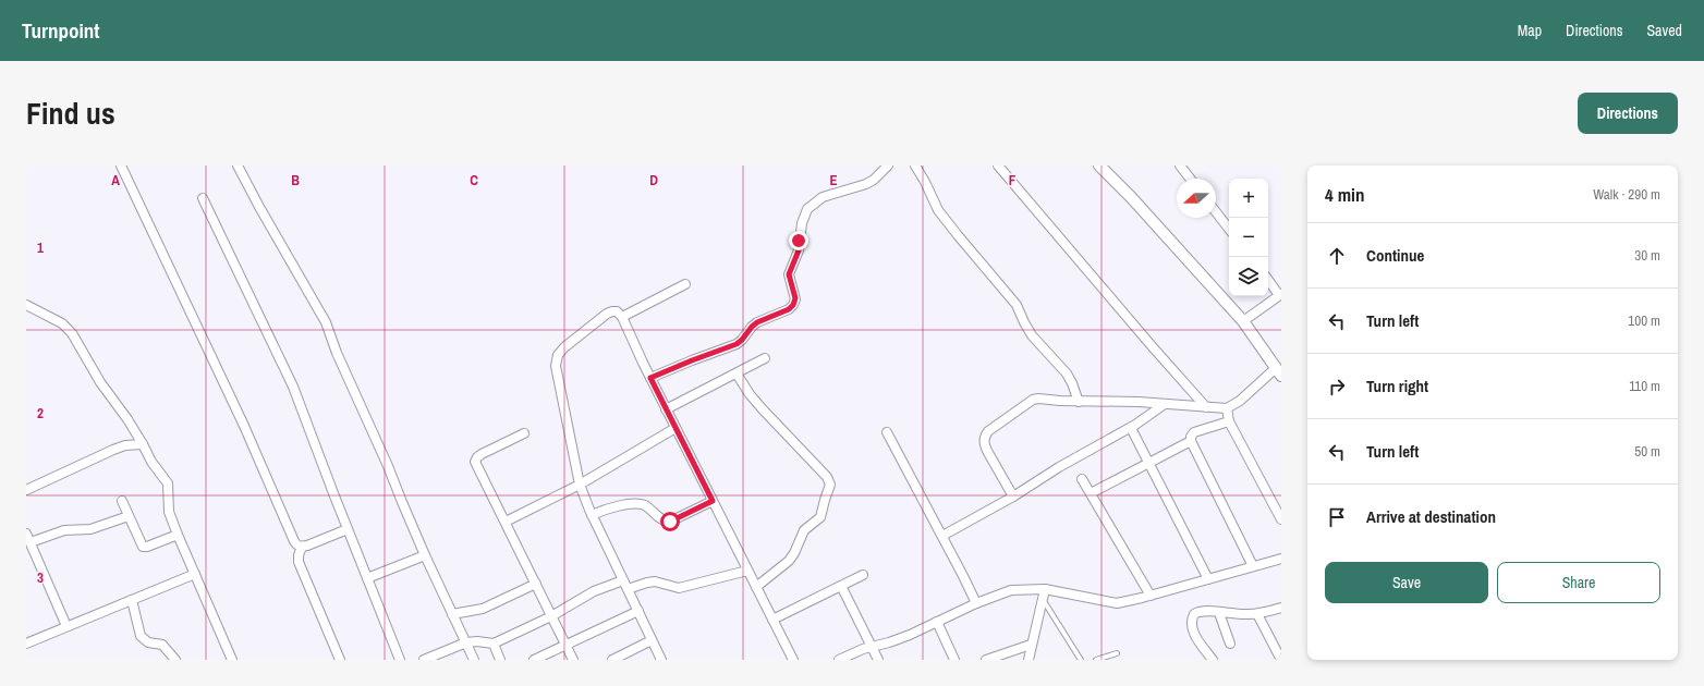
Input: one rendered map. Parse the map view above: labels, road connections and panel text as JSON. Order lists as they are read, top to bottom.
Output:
{
  "north": "left",
  "page": {
    "header": "Turnpoint",
    "nav": ["Map", "Directions", "Saved"],
    "title": "Find us",
    "buttons": [
      "Directions",
      ["Save", "Share"]
    ],
    "heading": ["4 min", "Walk · 290 m"],
    "map_buttons": ["+", "−"],
    "list": [
      ["Continue", "30 m"],
      ["Turn left", "100 m"],
      ["Turn right", "110 m"],
      ["Turn left", "50 m"],
      "Arrive at destination"
    ]
  },
  "grid": {
    "columns": [
      "A",
      "B",
      "C",
      "D",
      "E",
      "F"
    ],
    "rows": ["1", "2", "3"]
  }
}
